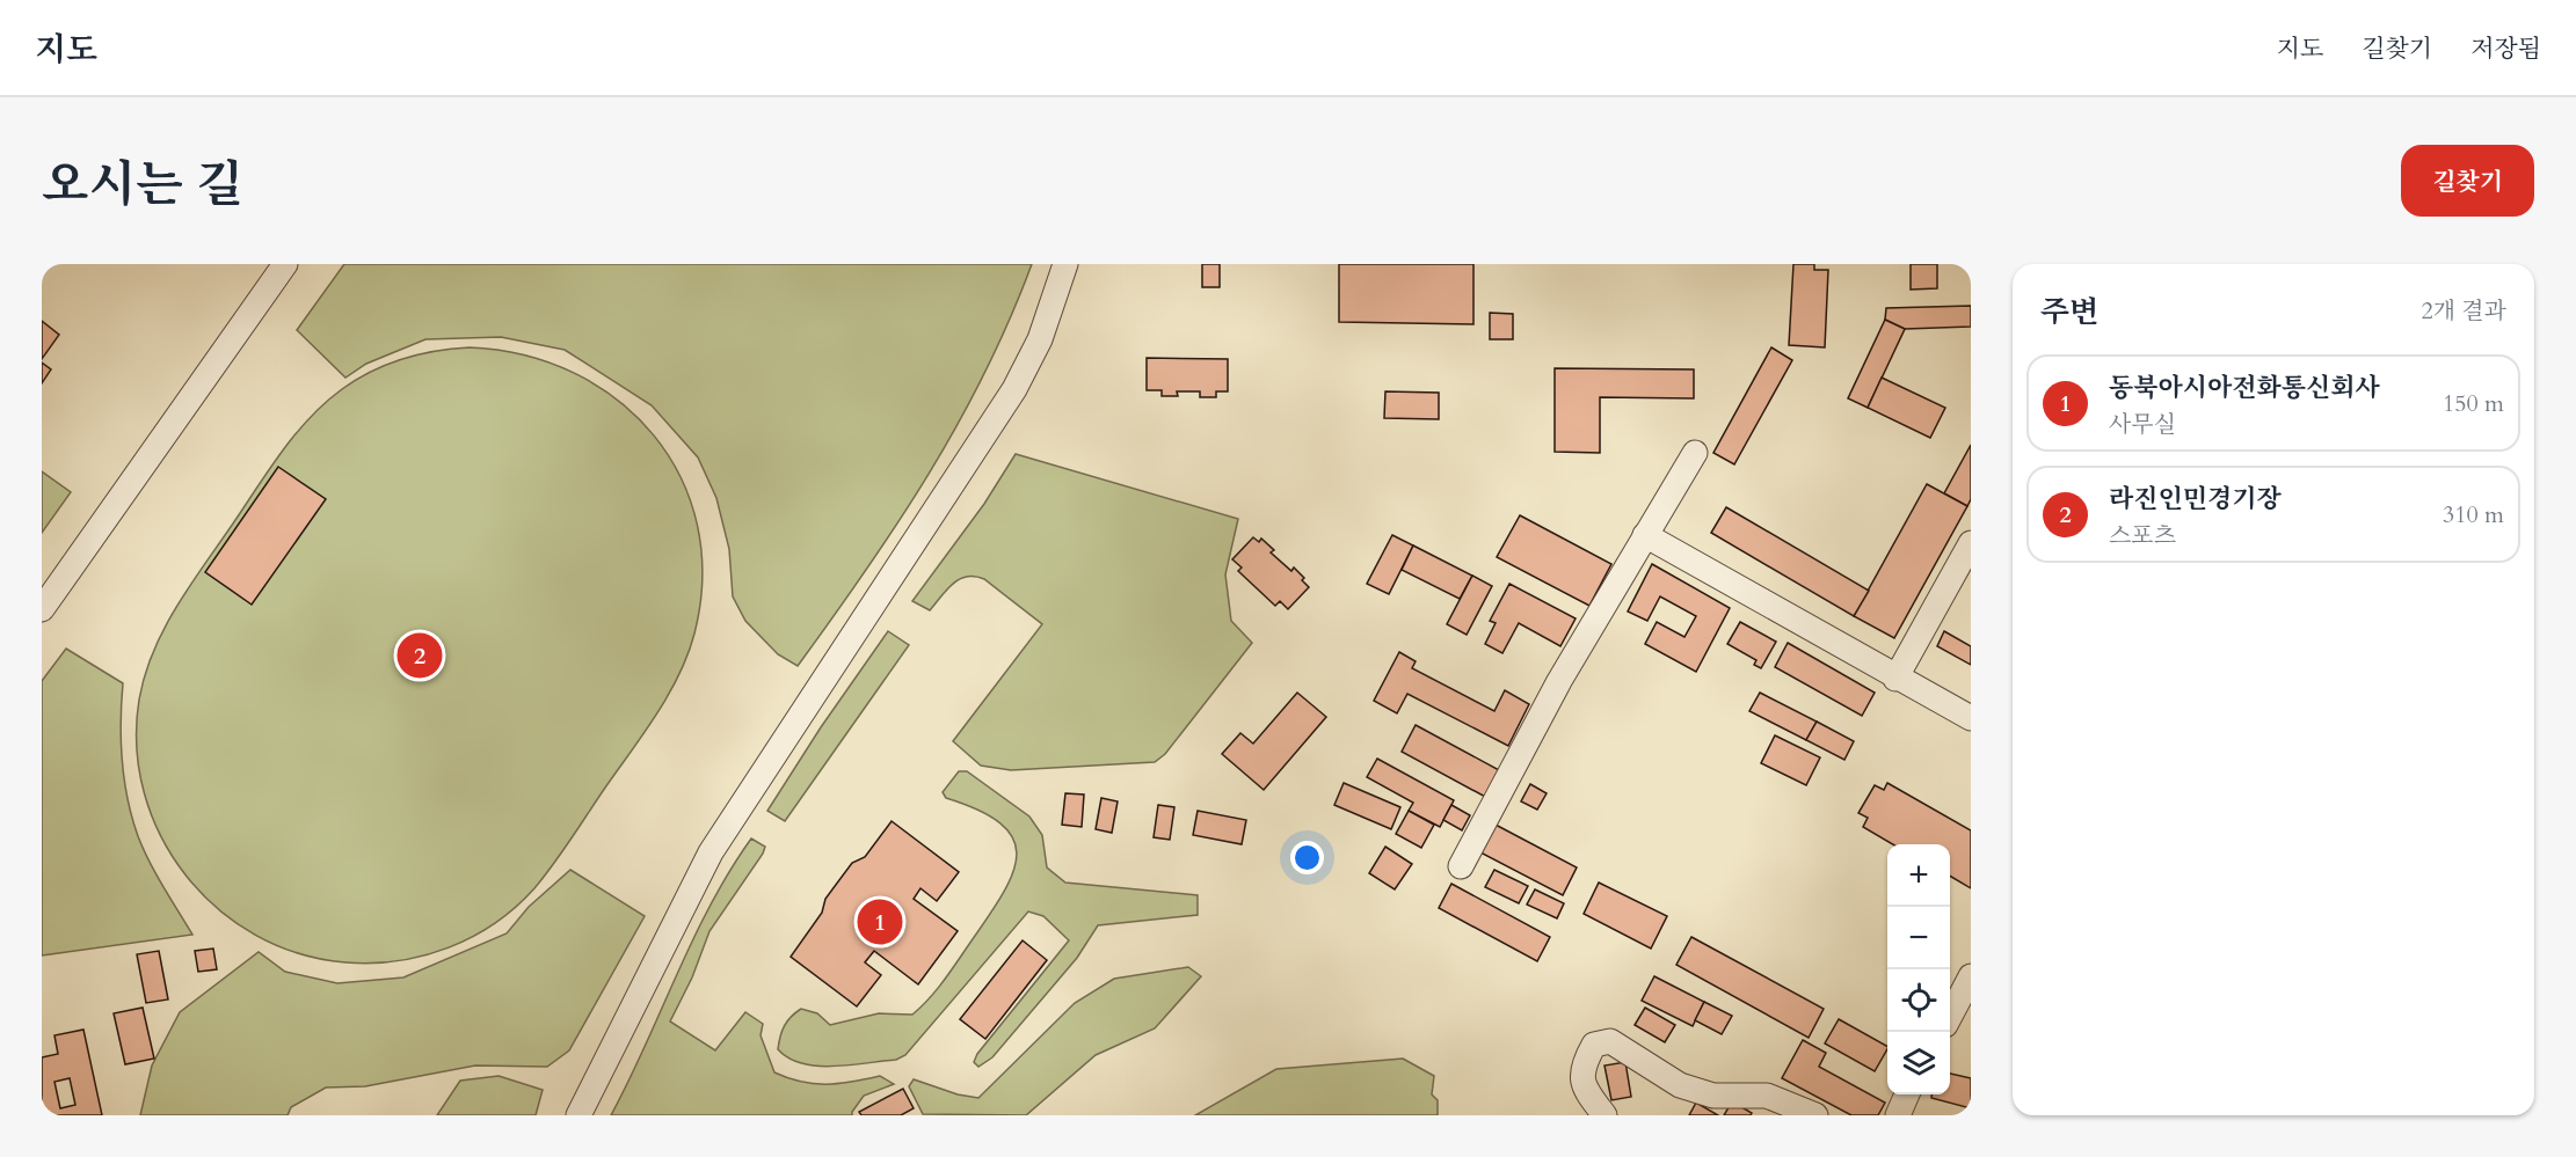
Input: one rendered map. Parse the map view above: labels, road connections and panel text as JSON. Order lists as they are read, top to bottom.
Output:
{
  "page": {
    "header": "지도",
    "nav": ["지도", "길찾기", "저장됨"],
    "title": "오시는 길",
    "buttons": "길찾기",
    "heading": ["주변", "2개 결과"],
    "list": [
      {
        "mark": "1",
        "name": "동북아시아전화통신회사",
        "note": "사무실",
        "value": "150 m"
      },
      {
        "mark": "2",
        "name": "라진인민경기장",
        "note": "스포츠",
        "value": "310 m"
      }
    ],
    "pins": ["2", "1"],
    "map_buttons": ["+", "−"]
  }
}
